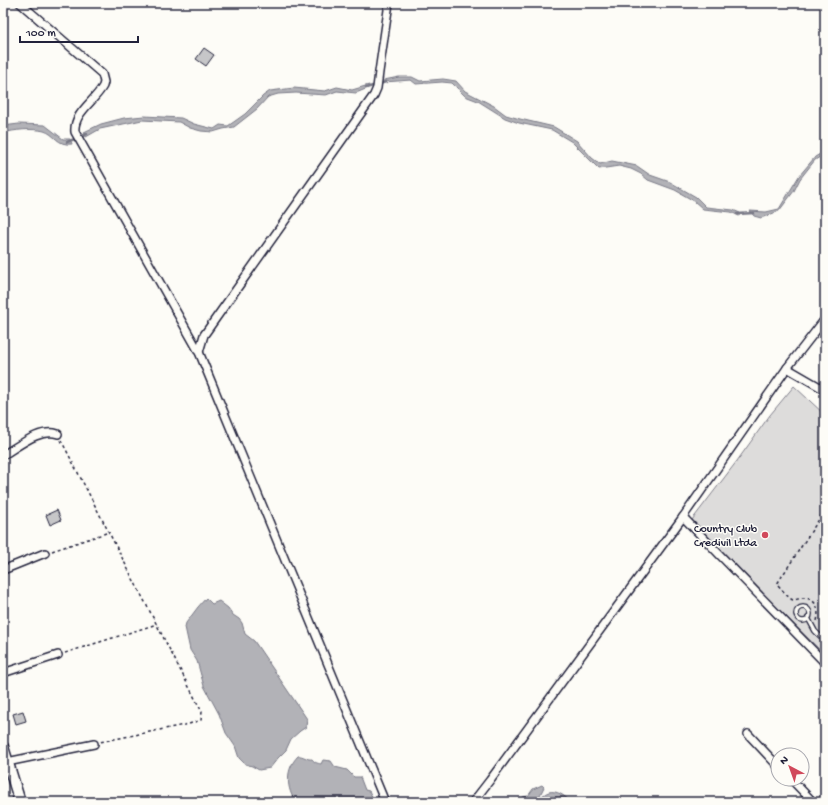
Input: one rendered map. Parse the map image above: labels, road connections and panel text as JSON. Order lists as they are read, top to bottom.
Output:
{
  "places": ["Country Club Credivil Ltda"],
  "scale_bar": "100 m",
  "north": "top left"
}
